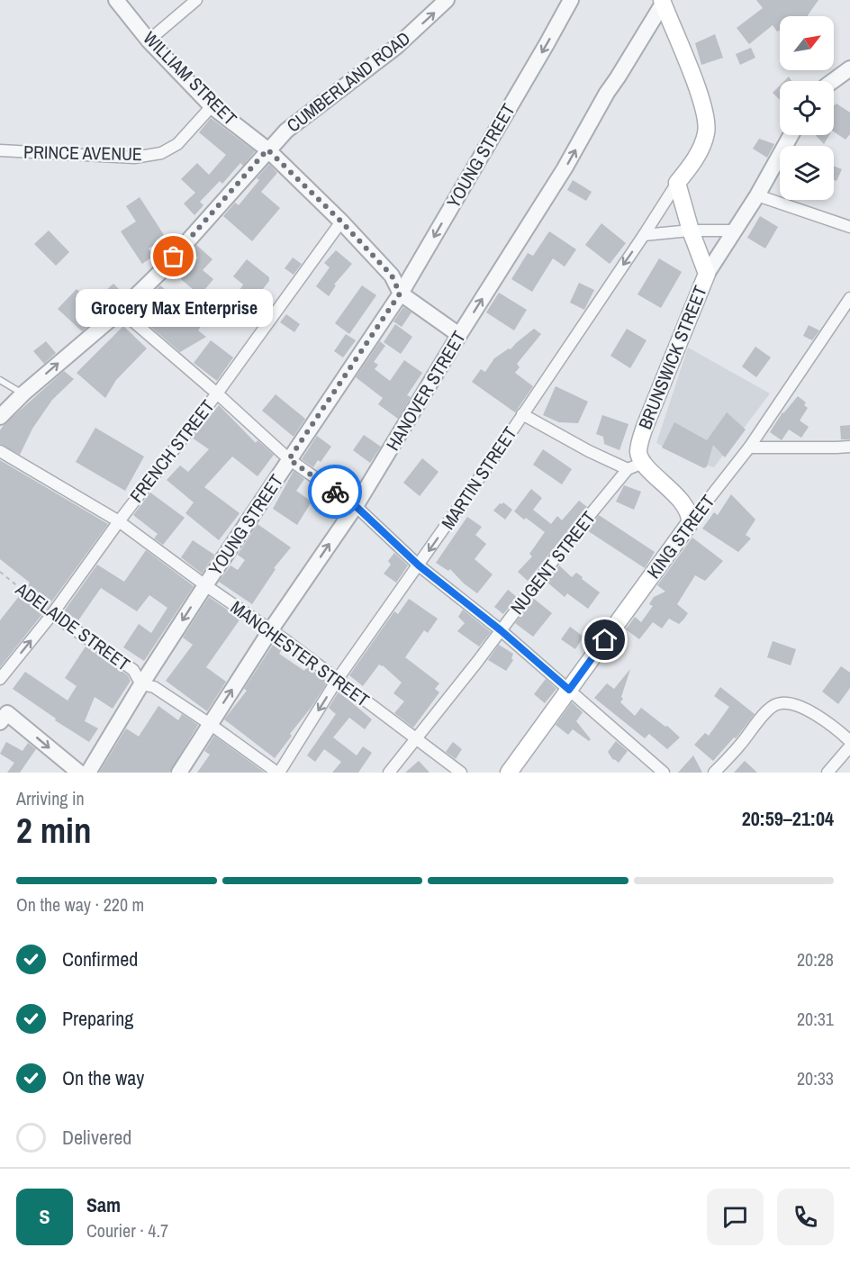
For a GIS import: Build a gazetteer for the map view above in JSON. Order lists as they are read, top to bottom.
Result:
{
  "streets": {
    "main road": ["BRUNSWICK STREET", "KING STREET"],
    "street": [
      "WILLIAM STREET",
      "CUMBERLAND ROAD",
      "PRINCE AVENUE",
      "YOUNG STREET",
      "HANOVER STREET",
      "FRENCH STREET",
      "MARTIN STREET",
      "NUGENT STREET",
      "ADELAIDE STREET",
      "MANCHESTER STREET"
    ]
  },
  "crossings": [
    ["WILLIAM STREET", "CUMBERLAND ROAD"],
    ["WILLIAM STREET", "PRINCE AVENUE"],
    ["WILLIAM STREET", "YOUNG STREET"],
    ["WILLIAM STREET", "FRENCH STREET"],
    ["YOUNG STREET", "ADELAIDE STREET"],
    ["YOUNG STREET", "MANCHESTER STREET"],
    ["BRUNSWICK STREET", "MARTIN STREET"],
    ["BRUNSWICK STREET", "NUGENT STREET"],
    ["HANOVER STREET", "ADELAIDE STREET"],
    ["HANOVER STREET", "MANCHESTER STREET"],
    ["FRENCH STREET", "ADELAIDE STREET"],
    ["FRENCH STREET", "MANCHESTER STREET"],
    ["MARTIN STREET", "ADELAIDE STREET"],
    ["MARTIN STREET", "MANCHESTER STREET"],
    ["NUGENT STREET", "MANCHESTER STREET"]
  ],
  "one_way": [
    "CUMBERLAND ROAD",
    "YOUNG STREET",
    "HANOVER STREET",
    "MARTIN STREET"
  ],
  "places": ["Grocery Max Enterprise"],
  "north": "top right",
  "page": {
    "bubble": "Grocery Max Enterprise",
    "heading": ["2 min", "Arriving in", "20:59–21:04"],
    "panel": ["Sam", "Courier · 4.7"],
    "bar": "On the way · 220 m",
    "list": [
      ["Confirmed", "20:28"],
      ["Preparing", "20:31"],
      ["On the way", "20:33"],
      "Delivered"
    ],
    "round": "S"
  }
}
